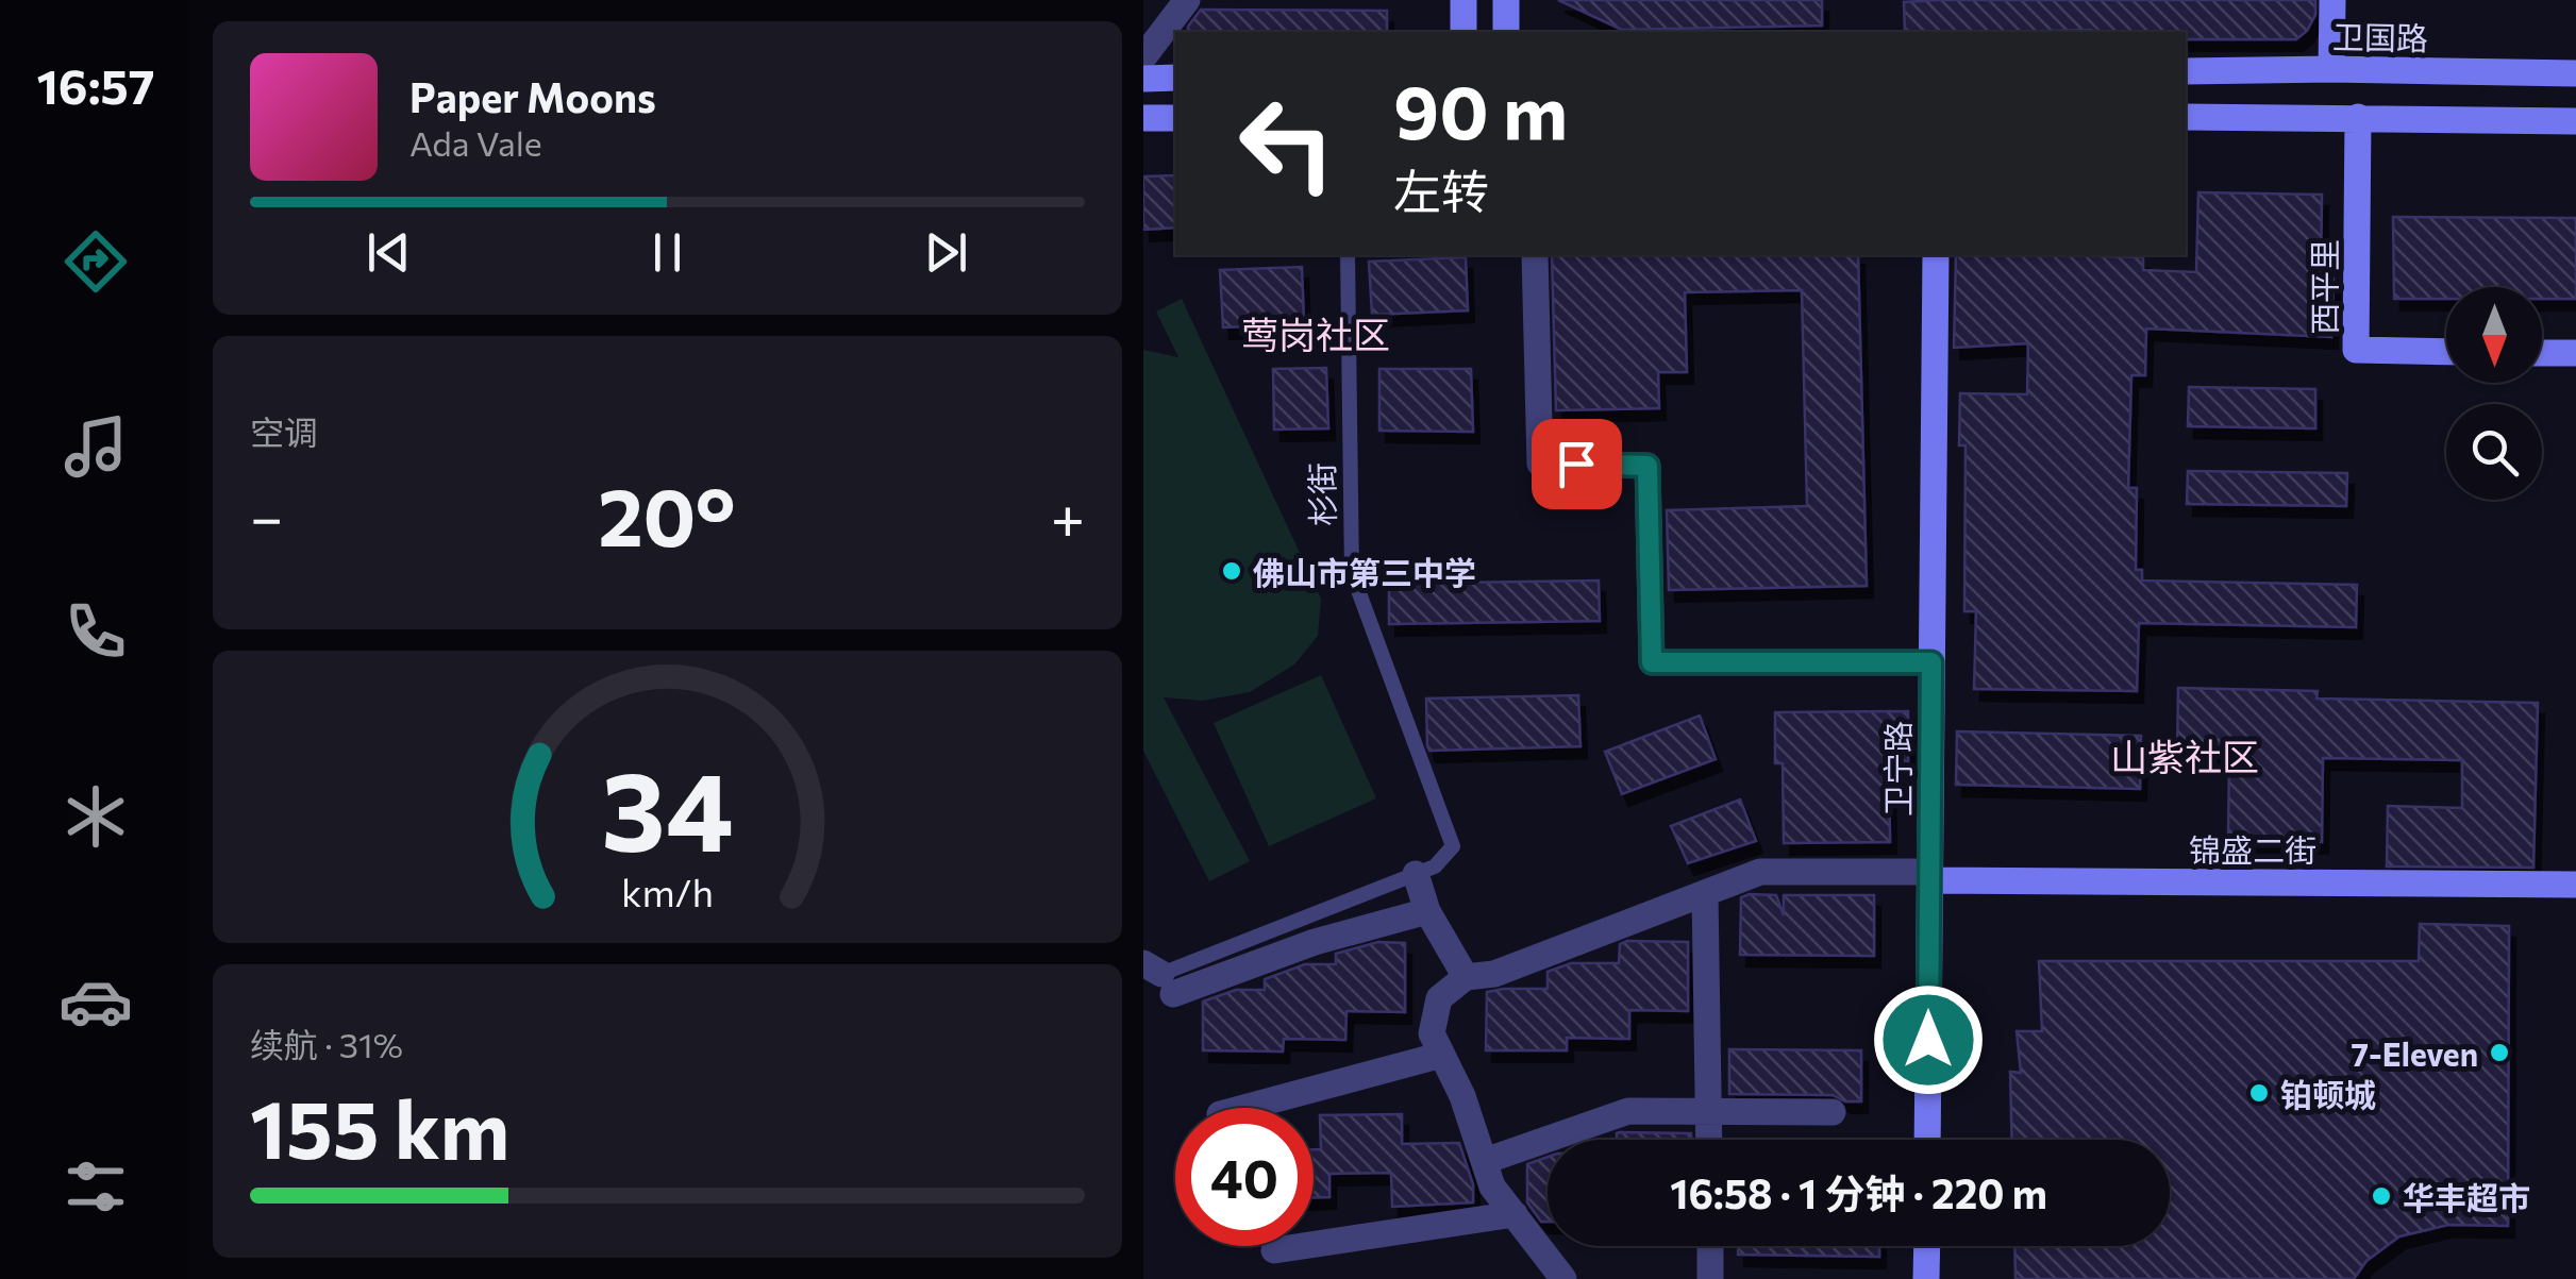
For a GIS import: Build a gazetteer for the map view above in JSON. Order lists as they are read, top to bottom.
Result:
{
  "streets": {
    "street": [
      "卫国路",
      "西平里",
      "卫宁路",
      "锦盛二街"
    ],
    "lane": ["杉街"]
  },
  "crossings": [
    ["卫宁路", "锦盛二街"]
  ],
  "districts": ["莺岗社区", "山紫社区"],
  "places": [
    "佛山市第三中学",
    "7-Eleven",
    "铂顿城",
    "华丰超市"
  ],
  "north": "bottom",
  "page": {
    "tabs": "16:57",
    "turn": ["90 m", "左转"],
    "song": ["Paper Moons", "Ada Vale"],
    "tile": [
      "空调",
      ["续航 · 31%", "155 km"]
    ],
    "heat": ["−", "20°", "+"],
    "limit": "40",
    "trip": "16:58 · 1 分钟 · 220 m",
    "gauge": ["34", "km/h"]
  }
}
